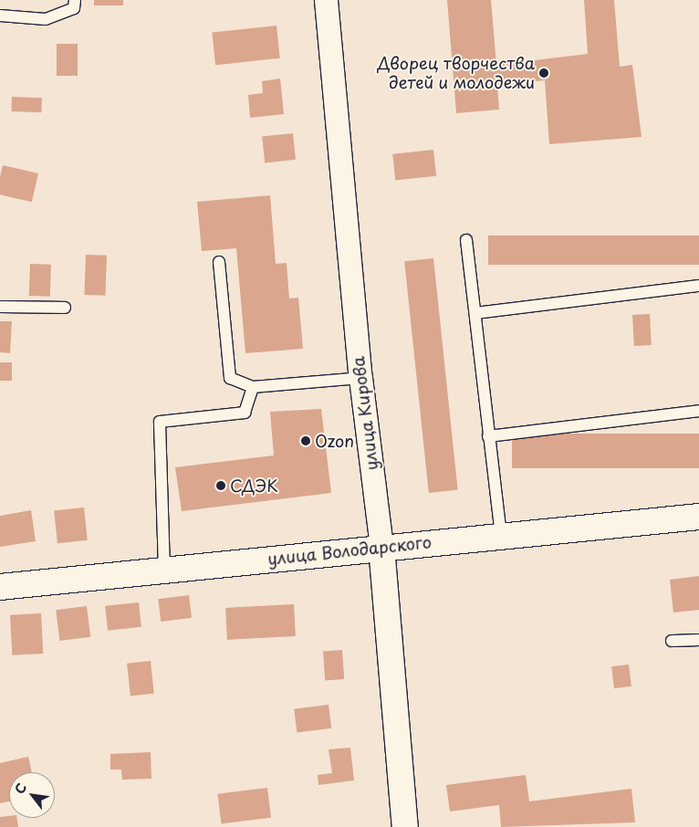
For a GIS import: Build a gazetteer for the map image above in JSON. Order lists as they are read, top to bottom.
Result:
{
  "streets": {
    "main road": ["улица Кирова", "улица Володарского"]
  },
  "crossings": [
    ["улица Кирова", "улица Володарского"]
  ],
  "places": ["Дворец творчества детей и молодежи", "Ozon", "СДЭК"],
  "north": "top left"
}
